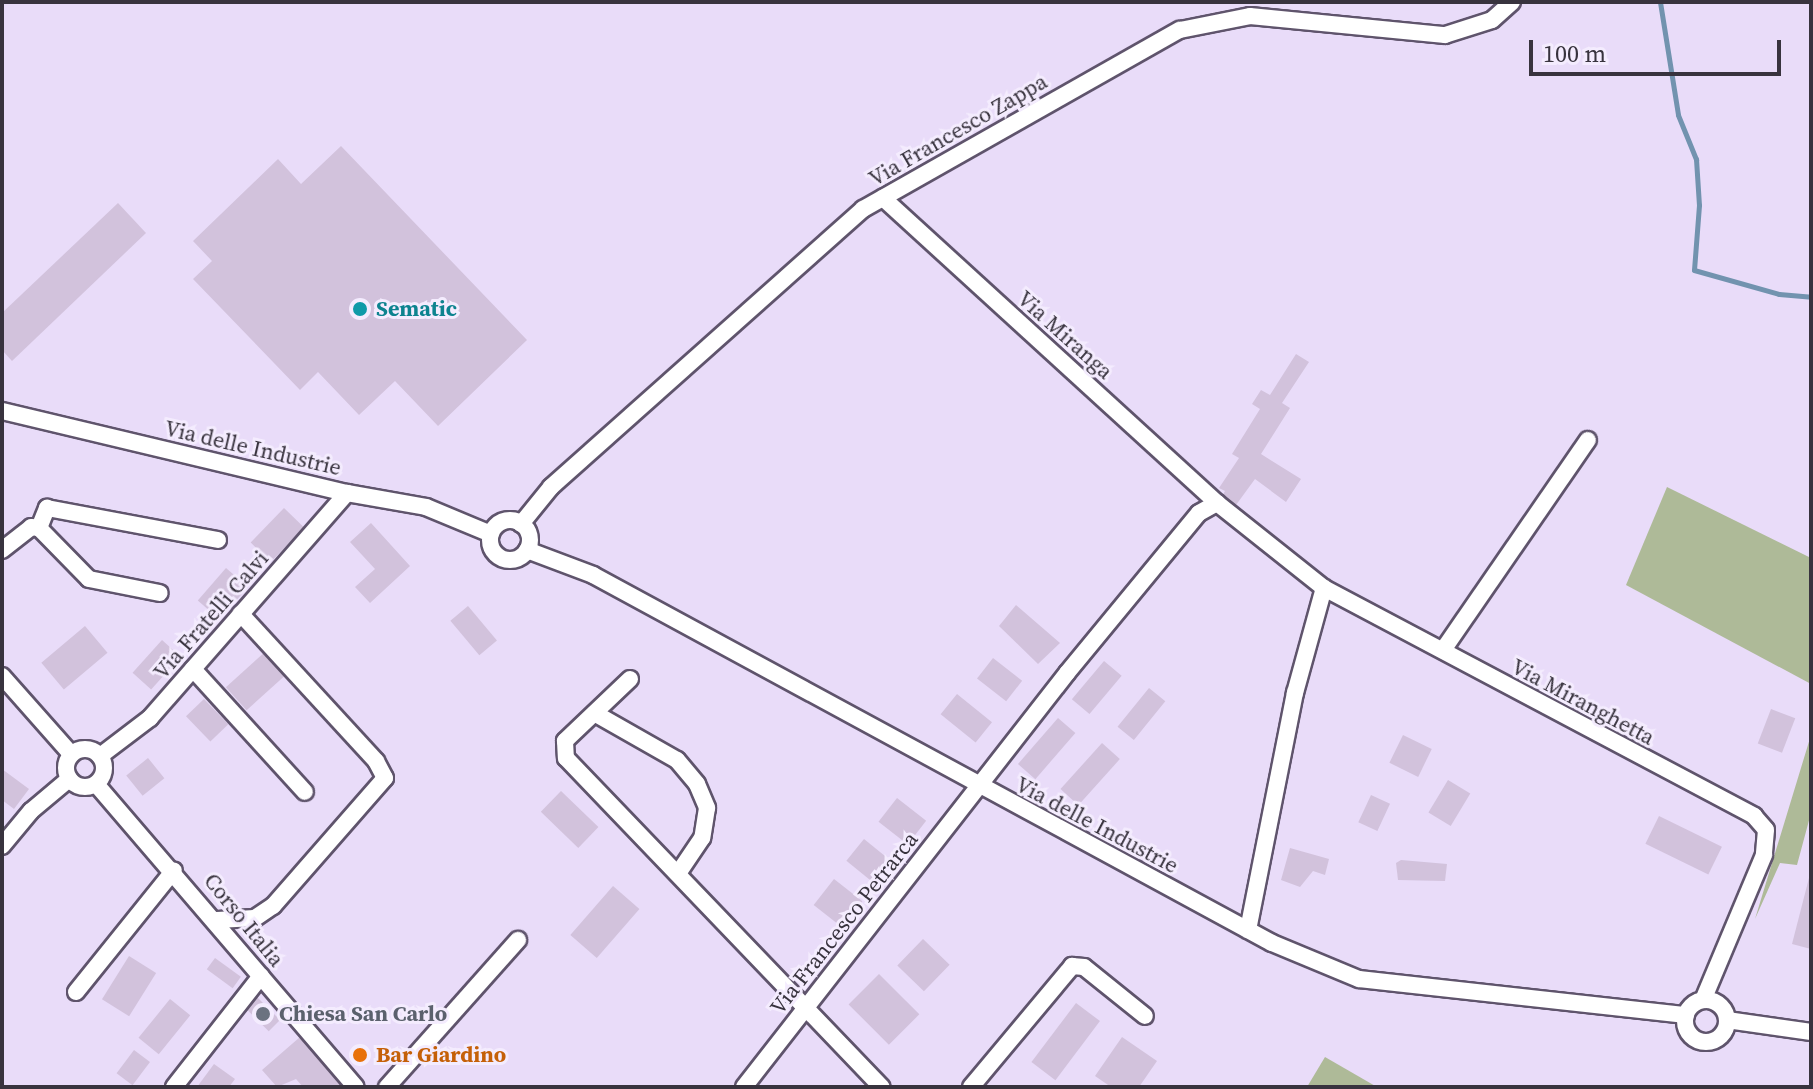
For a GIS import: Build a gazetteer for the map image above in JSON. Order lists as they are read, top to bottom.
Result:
{
  "streets": {
    "street": [
      "Via Francesco Zappa",
      "Via Miranga",
      "Via delle Industrie",
      "Via Fratelli Calvi",
      "Via Miranghetta",
      "Corso Italia",
      "Via Francesco Petrarca"
    ]
  },
  "crossings": [
    ["Via Francesco Zappa", "Via Miranga"],
    ["Via Francesco Zappa", "Via delle Industrie"],
    ["Via Miranga", "Via Miranghetta"],
    ["Via delle Industrie", "Via Fratelli Calvi"],
    ["Via delle Industrie", "Via Miranghetta"],
    ["Via delle Industrie", "Via Francesco Petrarca"],
    ["Via Fratelli Calvi", "Corso Italia"]
  ],
  "places": ["Sematic", "Chiesa San Carlo", "Bar Giardino"],
  "scale_bar": "100 m"
}
